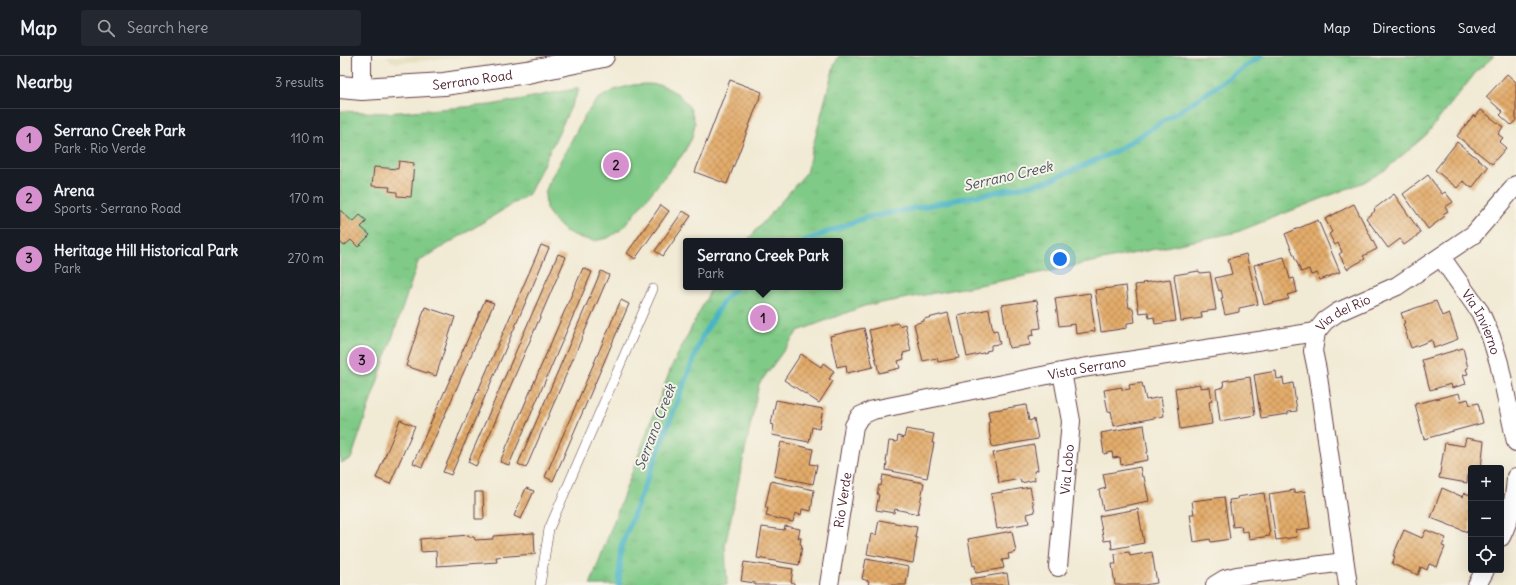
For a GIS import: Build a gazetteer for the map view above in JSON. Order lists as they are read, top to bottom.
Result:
{
  "streets": {
    "street": [
      "Serrano Road",
      "Via del Rio",
      "Via Invierno",
      "Vista Serrano",
      "Via Lobo",
      "Rio Verde"
    ]
  },
  "crossings": [
    ["Via del Rio", "Via Invierno"],
    ["Via del Rio", "Vista Serrano"],
    ["Vista Serrano", "Via Lobo"],
    ["Vista Serrano", "Rio Verde"]
  ],
  "water": ["Serrano Creek"],
  "page": {
    "header": "Map",
    "search": "Search here",
    "nav": ["Map", "Directions", "Saved"],
    "heading": ["Nearby", "3 results"],
    "list": [
      {
        "mark": "1",
        "name": "Serrano Creek Park",
        "note": "Park · Rio Verde",
        "value": "110 m"
      },
      {
        "mark": "2",
        "name": "Arena",
        "note": "Sports · Serrano Road",
        "value": "170 m"
      },
      {
        "mark": "3",
        "name": "Heritage Hill Historical Park",
        "note": "Park",
        "value": "270 m"
      }
    ],
    "pins": ["2", "1", "3"],
    "popup": ["Serrano Creek Park", "Park"],
    "map_buttons": ["+", "−"]
  }
}
